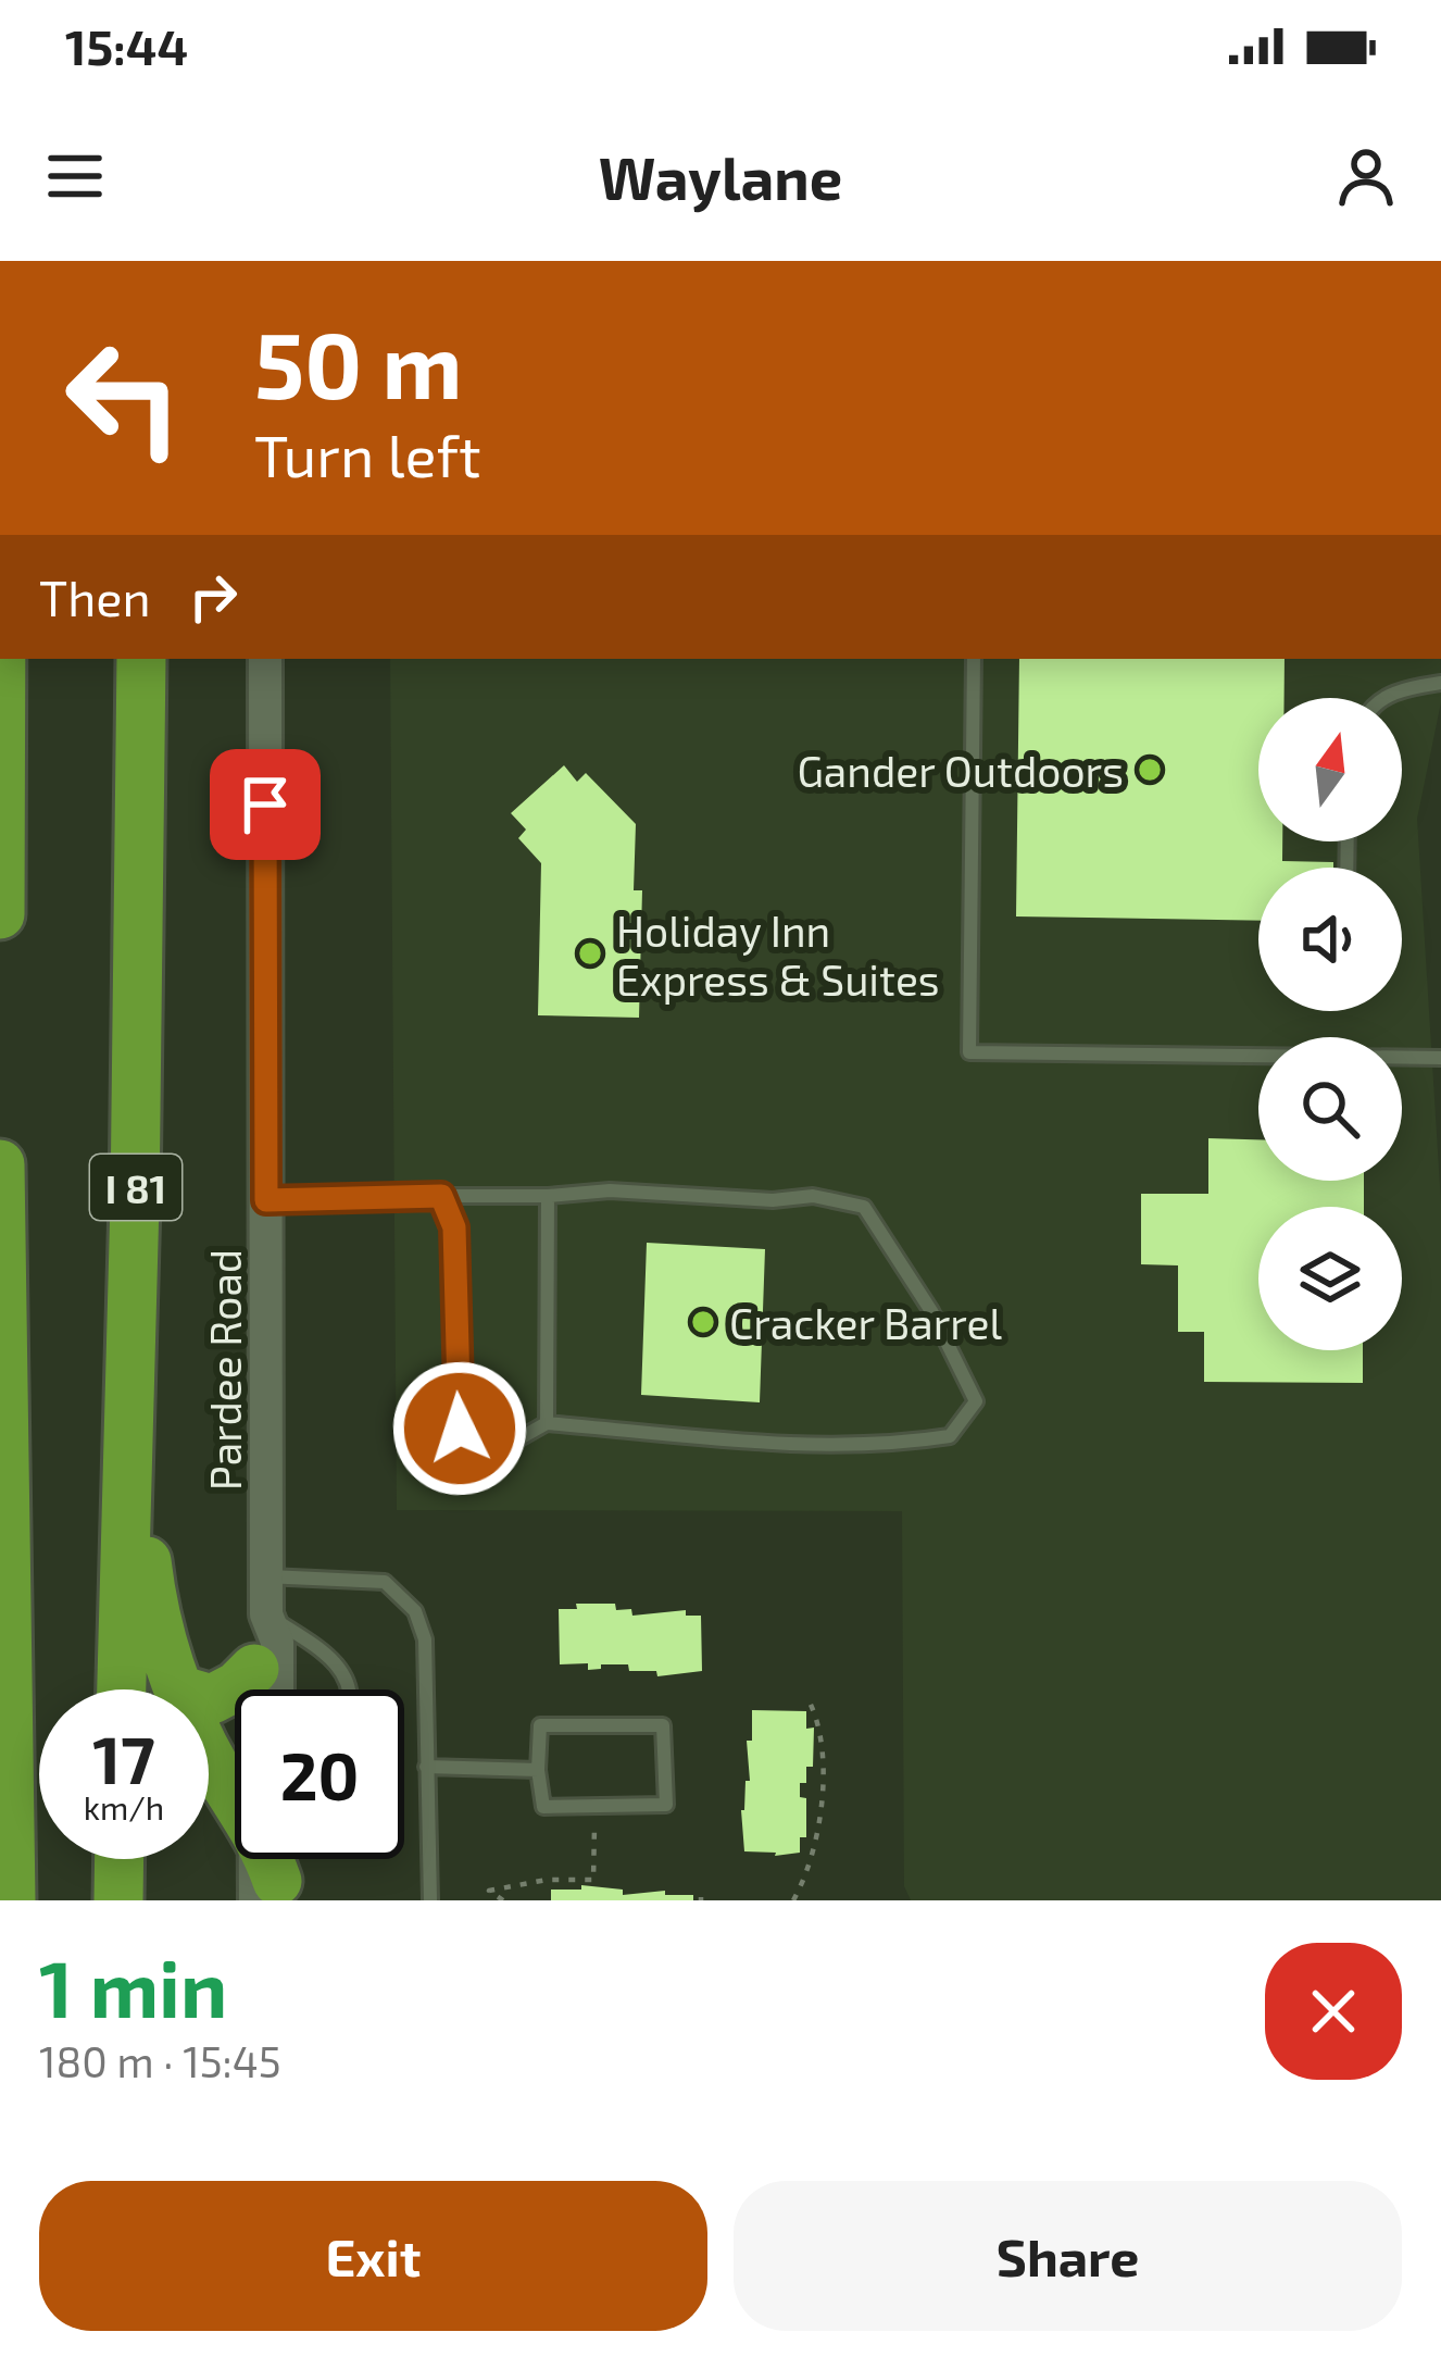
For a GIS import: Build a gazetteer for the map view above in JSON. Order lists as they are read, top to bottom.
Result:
{
  "streets": {
    "highway": ["I 81"],
    "street": ["Pardee Road"]
  },
  "places": ["Gander Outdoors", "Holiday Inn Express & Suites", "Cracker Barrel"],
  "north": "top",
  "page": {
    "status": "15:44",
    "header": "Waylane",
    "turn": ["50 m", "Turn left"],
    "then": "Then",
    "speed": "17 km/h",
    "limit": "20",
    "heading": ["1 min", "180 m · 15:45"],
    "buttons": ["Exit", "Share"]
  }
}
